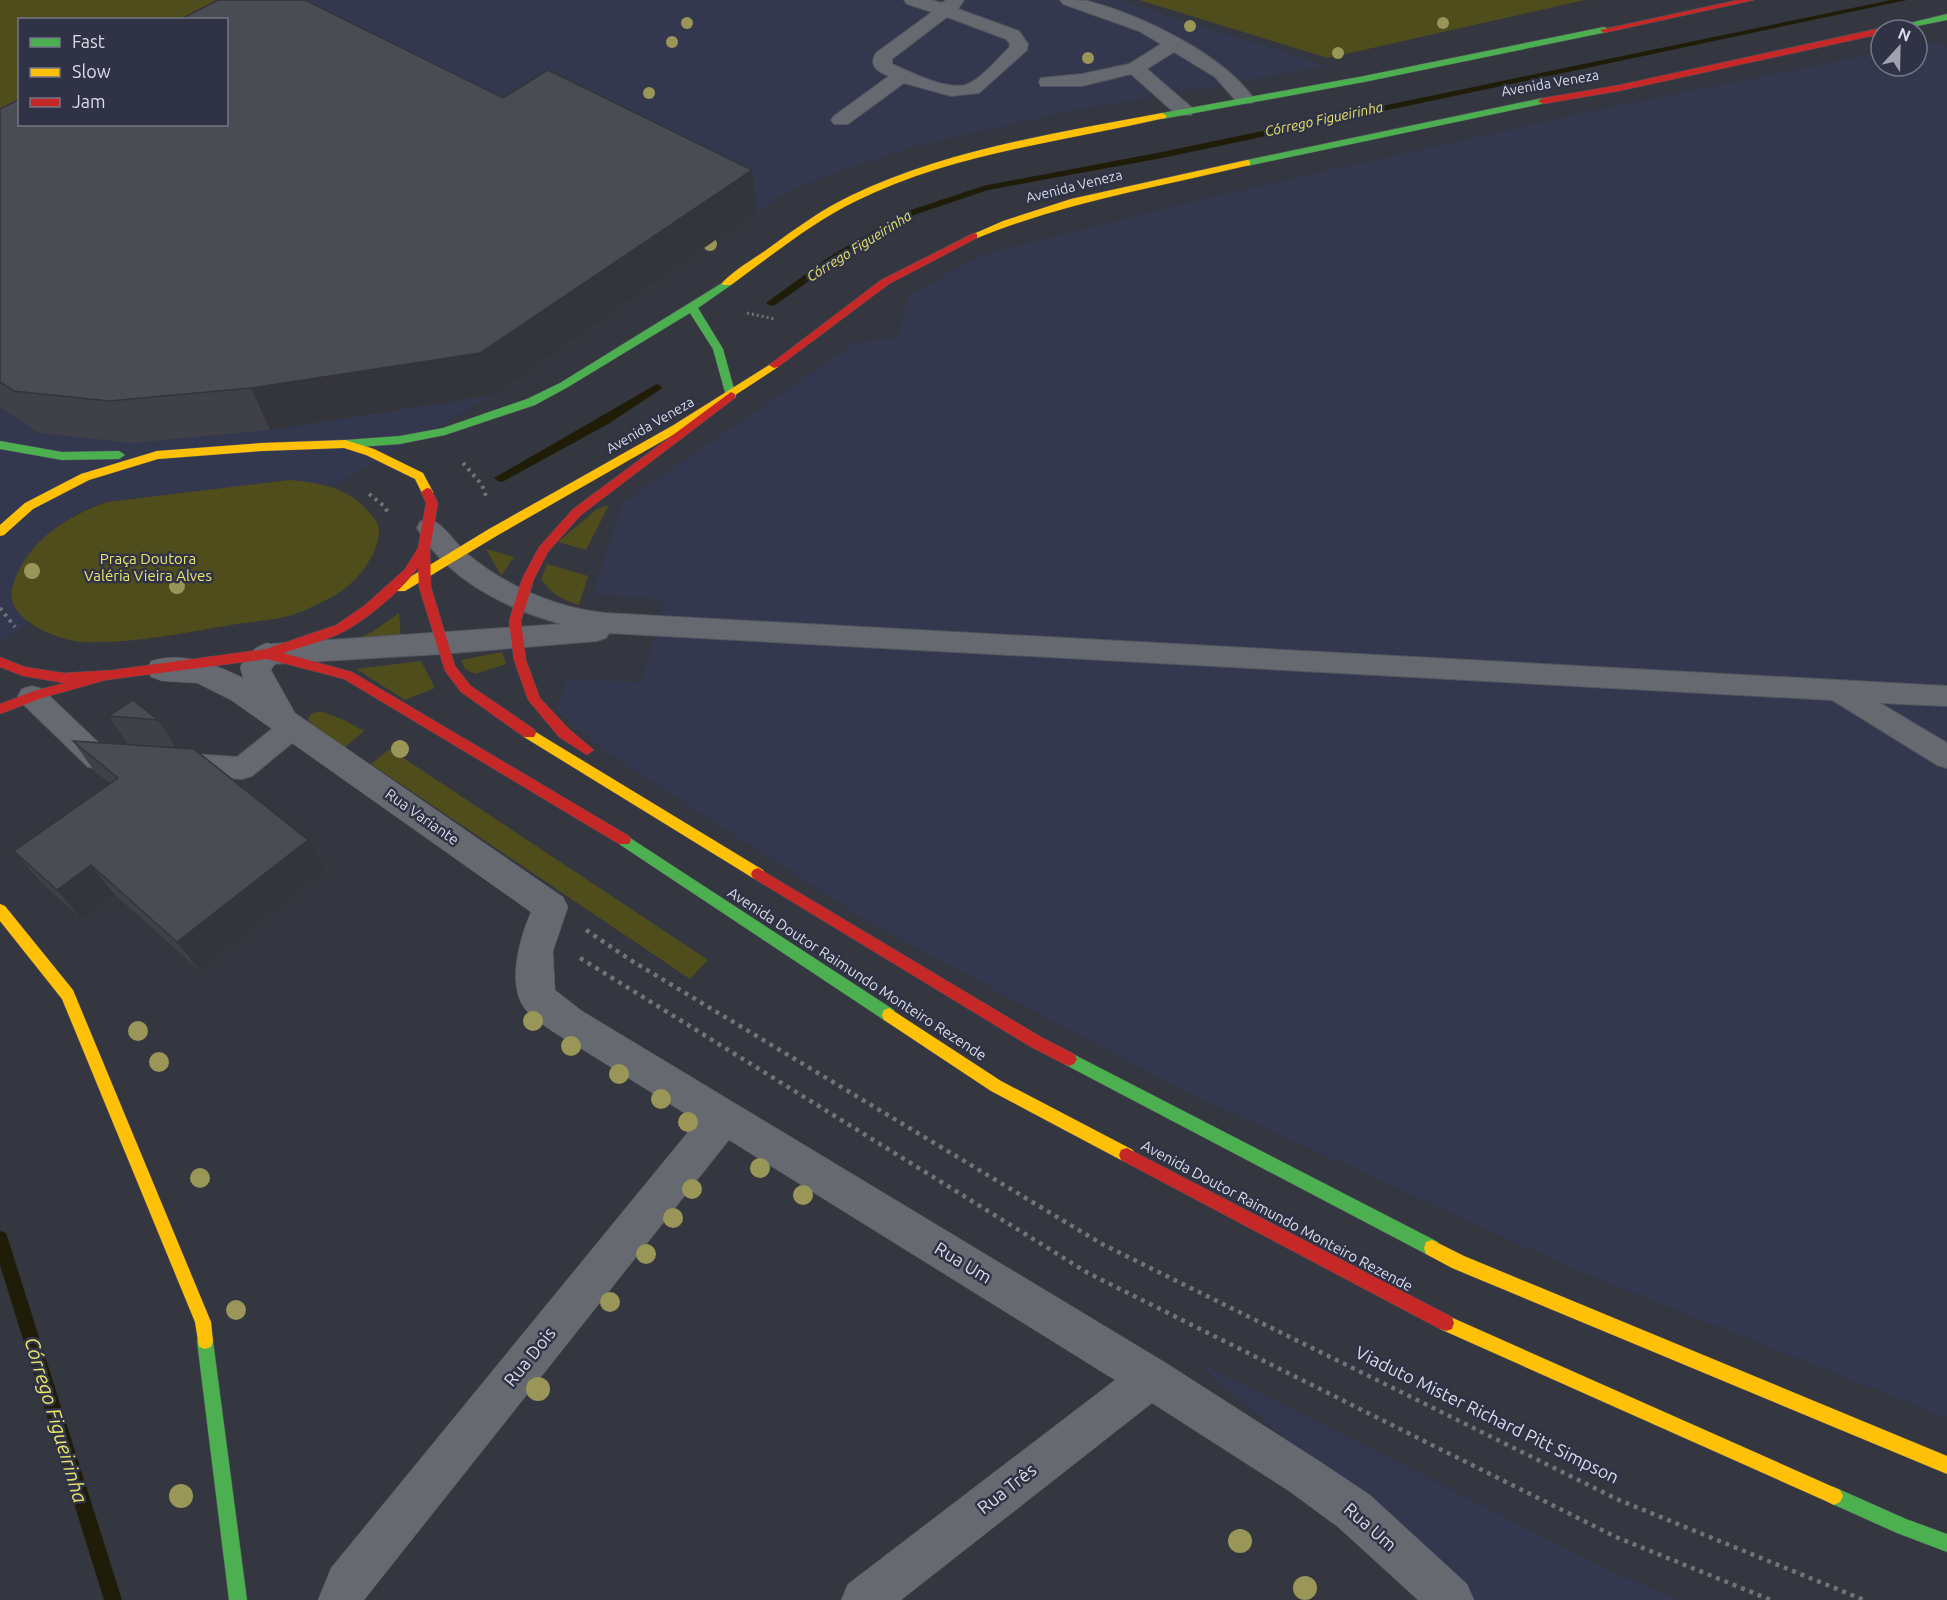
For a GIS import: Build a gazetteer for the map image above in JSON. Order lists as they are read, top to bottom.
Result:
{
  "streets": {
    "main road": ["Avenida Veneza", "Avenida Doutor Raimundo Monteiro Rezende"],
    "street": [
      "Rua Variante",
      "Rua Um",
      "Rua Dois",
      "Rua Três"
    ],
    "path": ["Viaduto Mister Richard Pitt Simpson"]
  },
  "crossings": [
    ["Avenida Veneza", "Avenida Doutor Raimundo Monteiro Rezende"],
    ["Rua Variante", "Avenida Doutor Raimundo Monteiro Rezende"],
    ["Rua Variante", "Rua Um"],
    ["Rua Variante", "Viaduto Mister Richard Pitt Simpson"],
    ["Rua Um", "Rua Dois"],
    ["Rua Um", "Viaduto Mister Richard Pitt Simpson"],
    ["Rua Um", "Rua Três"]
  ],
  "water": ["Córrego Figueirinha"],
  "parks": ["Praça Doutora Valéria Vieira Alves"],
  "legend": ["Fast", "Slow", "Jam"],
  "north": "top"
}
